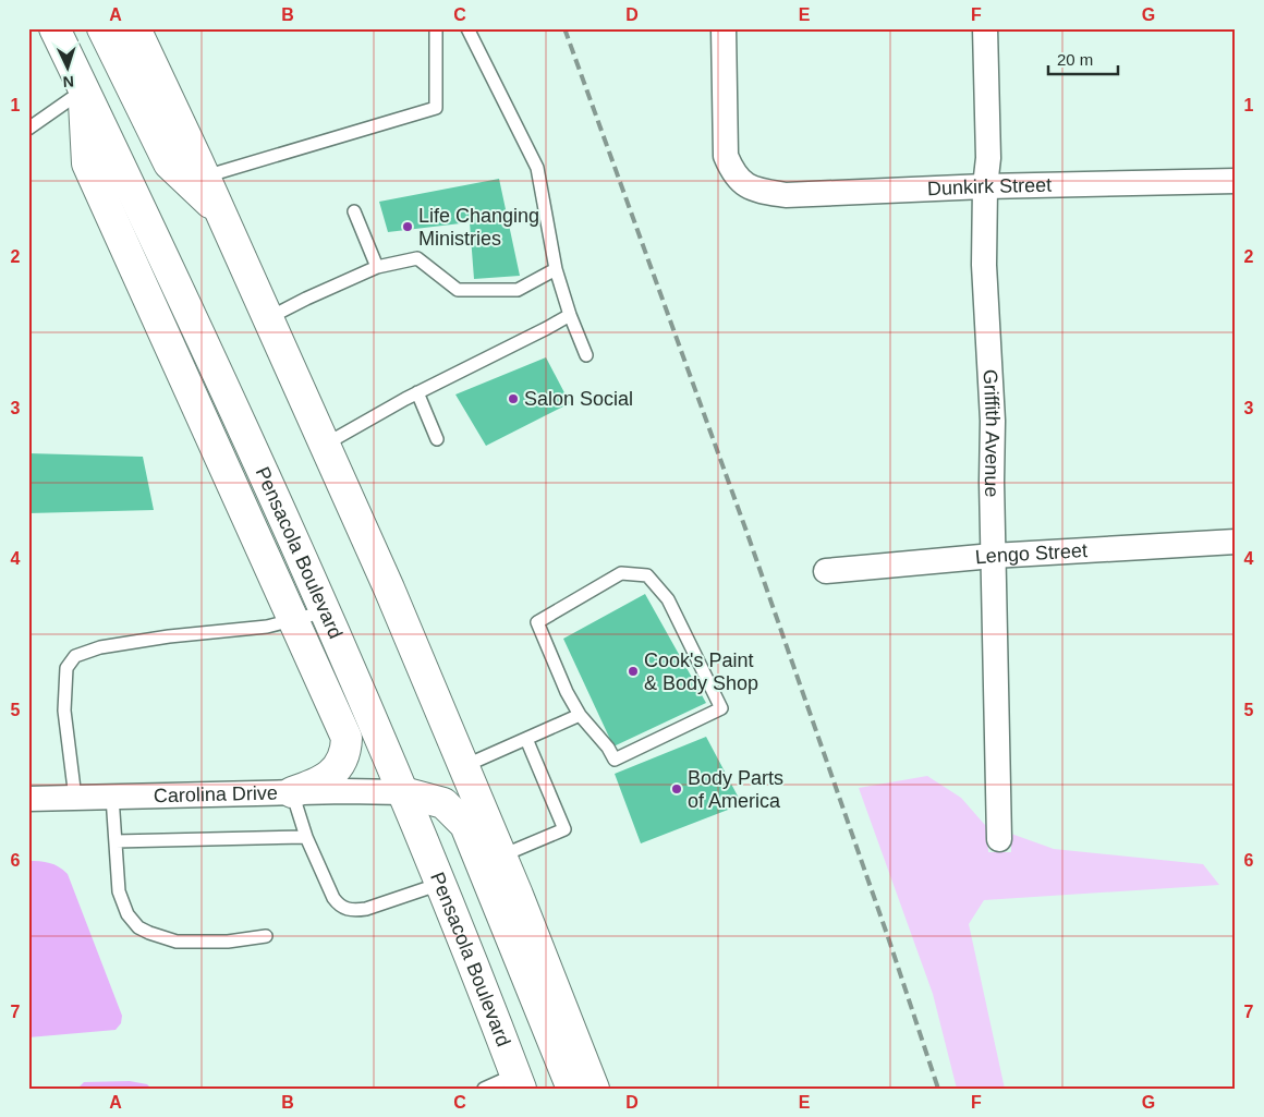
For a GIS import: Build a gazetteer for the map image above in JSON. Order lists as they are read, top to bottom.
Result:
{
  "streets": {
    "highway": ["Pensacola Boulevard"],
    "street": [
      "Dunkirk Street",
      "Griffith Avenue",
      "Lengo Street",
      "Carolina Drive"
    ]
  },
  "crossings": [
    ["Dunkirk Street", "Griffith Avenue"],
    ["Griffith Avenue", "Lengo Street"],
    ["Pensacola Boulevard", "Carolina Drive"]
  ],
  "places": [
    "Life Changing Ministries",
    "Salon Social",
    "Cook's Paint & Body Shop",
    "Body Parts of America"
  ],
  "scale_bar": "20 m",
  "north": "bottom",
  "grid": {
    "columns": [
      "A",
      "B",
      "C",
      "D",
      "E",
      "F",
      "G"
    ],
    "rows": [
      "1",
      "2",
      "3",
      "4",
      "5",
      "6",
      "7"
    ]
  }
}
